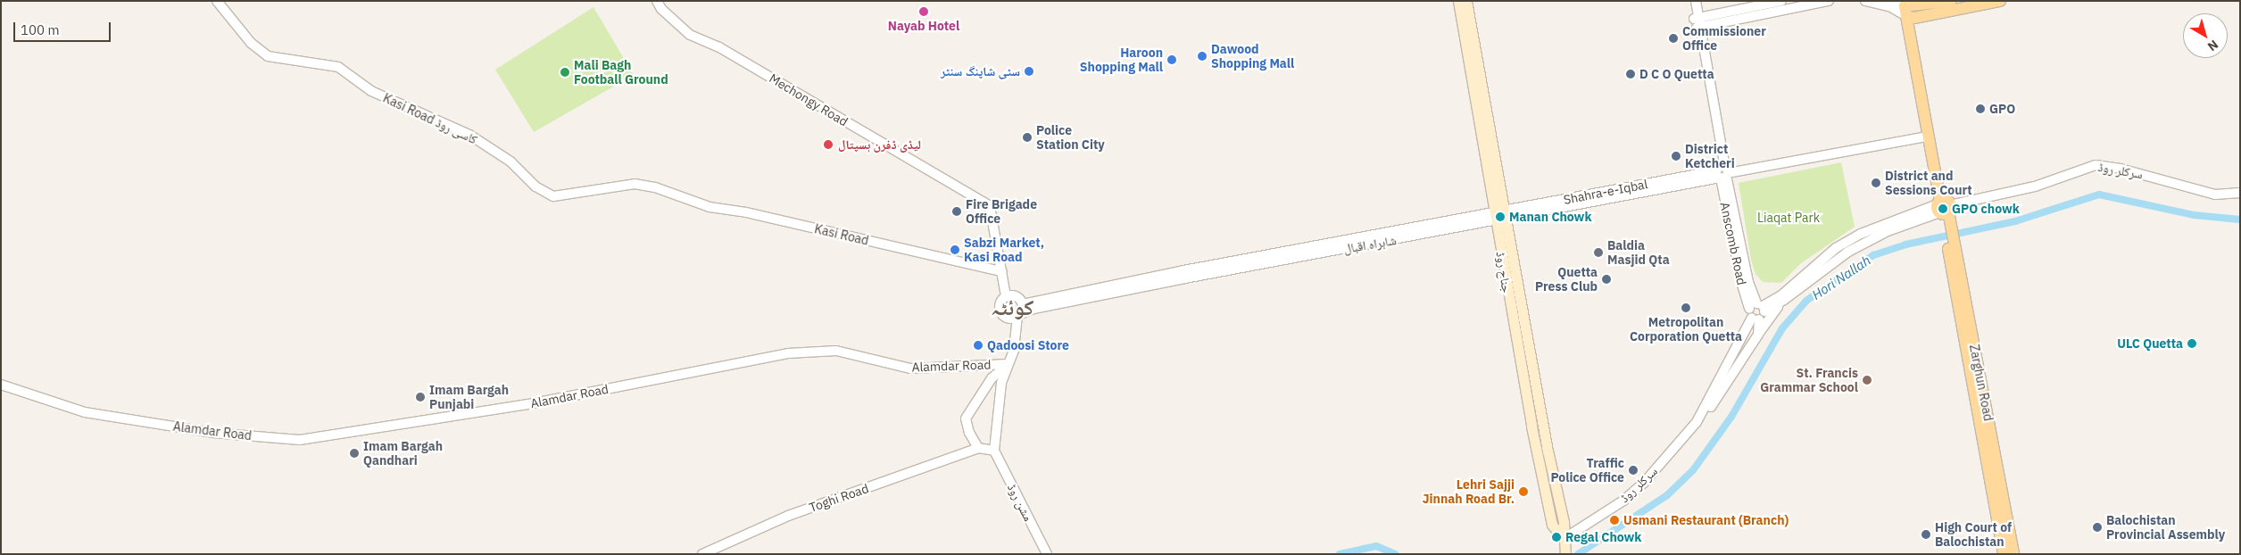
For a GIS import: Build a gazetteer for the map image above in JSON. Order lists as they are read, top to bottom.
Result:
{
  "streets": {
    "main road": ["جناح روڈ", "Zarghun Road"],
    "street": [
      "Mechongy Road",
      "Kasi Road کاسی روڈ",
      "سرکلر روڈ",
      "Shahra-e-Iqbal",
      "Kasi Road",
      "Anscomb Road",
      "شاہراہ اقبال",
      "Alamdar Road",
      "Toghi Road",
      "مشن روڈ"
    ]
  },
  "crossings": [
    ["Mechongy Road", "Kasi Road"],
    ["Kasi Road کاسی روڈ", "Kasi Road"],
    ["سرکلر روڈ", "Anscomb Road"],
    ["سرکلر روڈ", "جناح روڈ"],
    ["سرکلر روڈ", "Zarghun Road"],
    ["Shahra-e-Iqbal", "Anscomb Road"],
    ["Shahra-e-Iqbal", "شاہراہ اقبال"],
    ["Shahra-e-Iqbal", "جناح روڈ"],
    ["Shahra-e-Iqbal", "Zarghun Road"],
    ["شاہراہ اقبال", "جناح روڈ"]
  ],
  "districts": ["کوئٹہ"],
  "water": ["Hori Nallah"],
  "parks": ["Liaqat Park"],
  "places": [
    "Nayab Hotel",
    "Commissioner Office",
    "Dawood Shopping Mall",
    "Haroon Shopping Mall",
    "سٹی شاپنگ سنٹر",
    "Mali Bagh Football Ground",
    "D C O Quetta",
    "GPO",
    "Police Station City",
    "لیڈی ڈفرن ہسپتال",
    "District Ketcheri",
    "District and Sessions Court",
    "GPO chowk",
    "Fire Brigade Office",
    "Manan Chowk",
    "Sabzi Market, Kasi Road",
    "Baldia Masjid Qta",
    "Quetta Press Club",
    "Metropolitan Corporation Quetta",
    "ULC Quetta",
    "Qadoosi Store",
    "St. Francis Grammar School",
    "Imam Bargah Punjabi",
    "Imam Bargah Qandhari",
    "Traffic Police Office",
    "Lehri Sajji Jinnah Road Br.",
    "Usmani Restaurant (Branch)",
    "Balochistan Provincial Assembly",
    "High Court of Balochistan",
    "Regal Chowk"
  ],
  "scale_bar": "100 m",
  "north": "bottom right"
}
